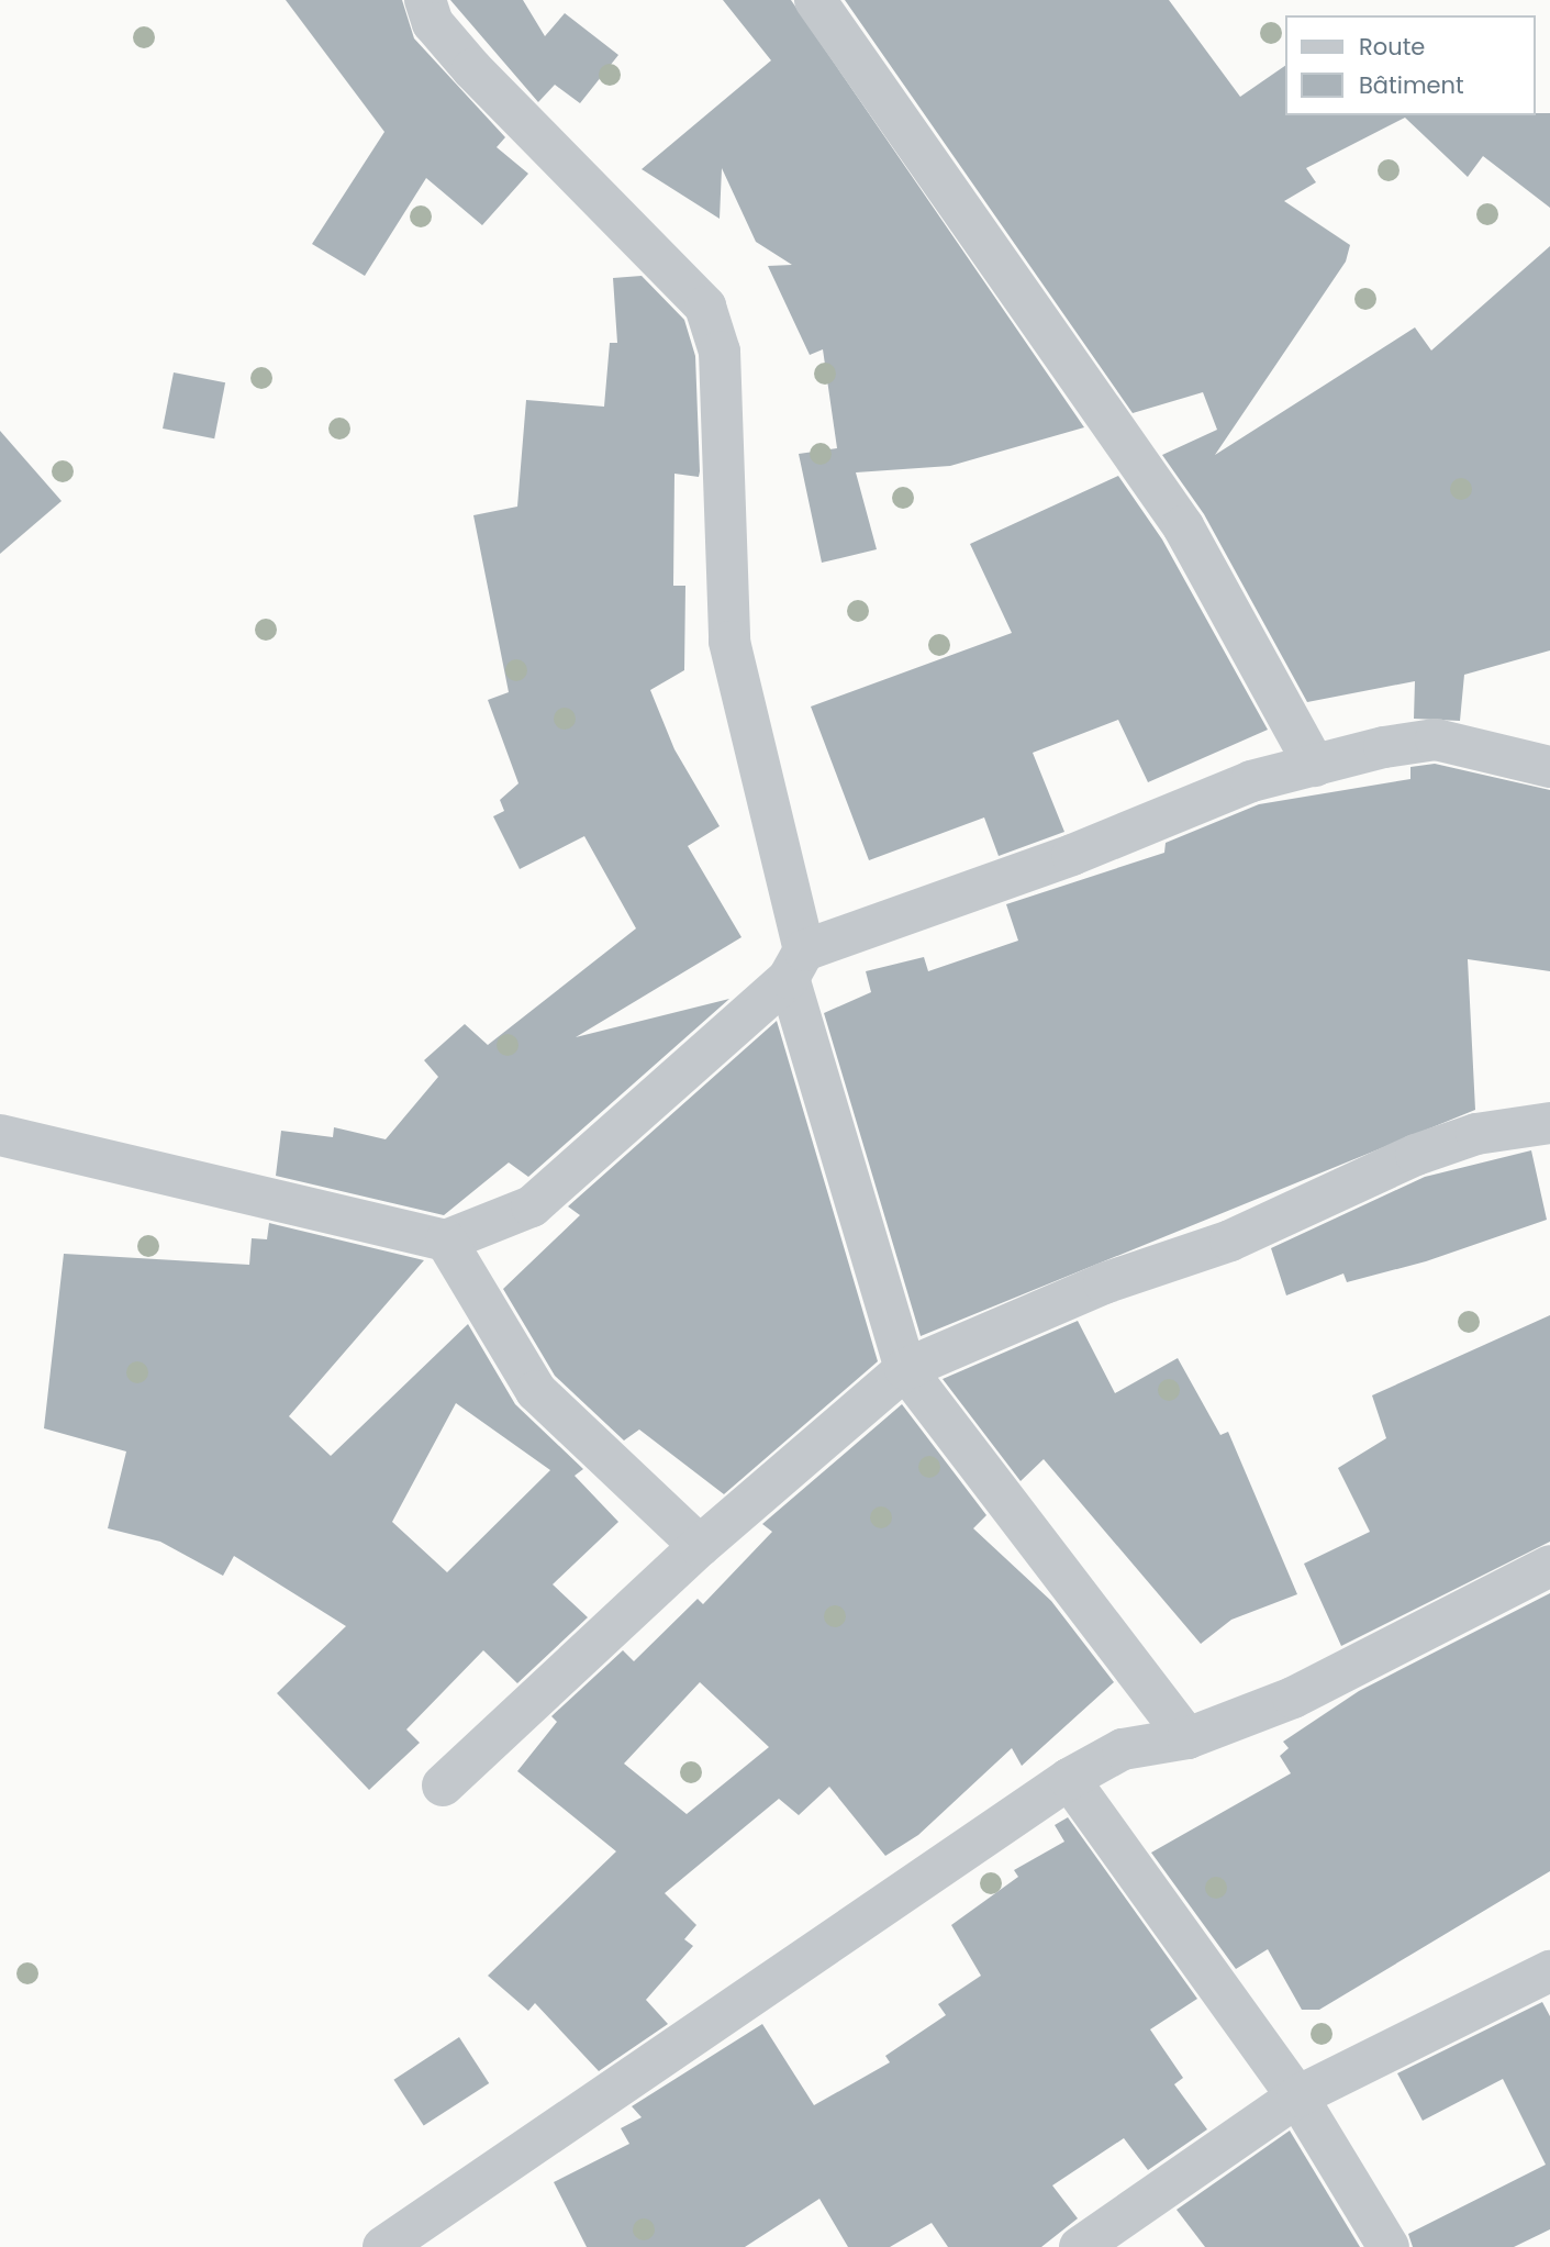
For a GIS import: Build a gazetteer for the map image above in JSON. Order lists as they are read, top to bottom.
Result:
{
  "legend": ["Route", "Bâtiment"]
}
